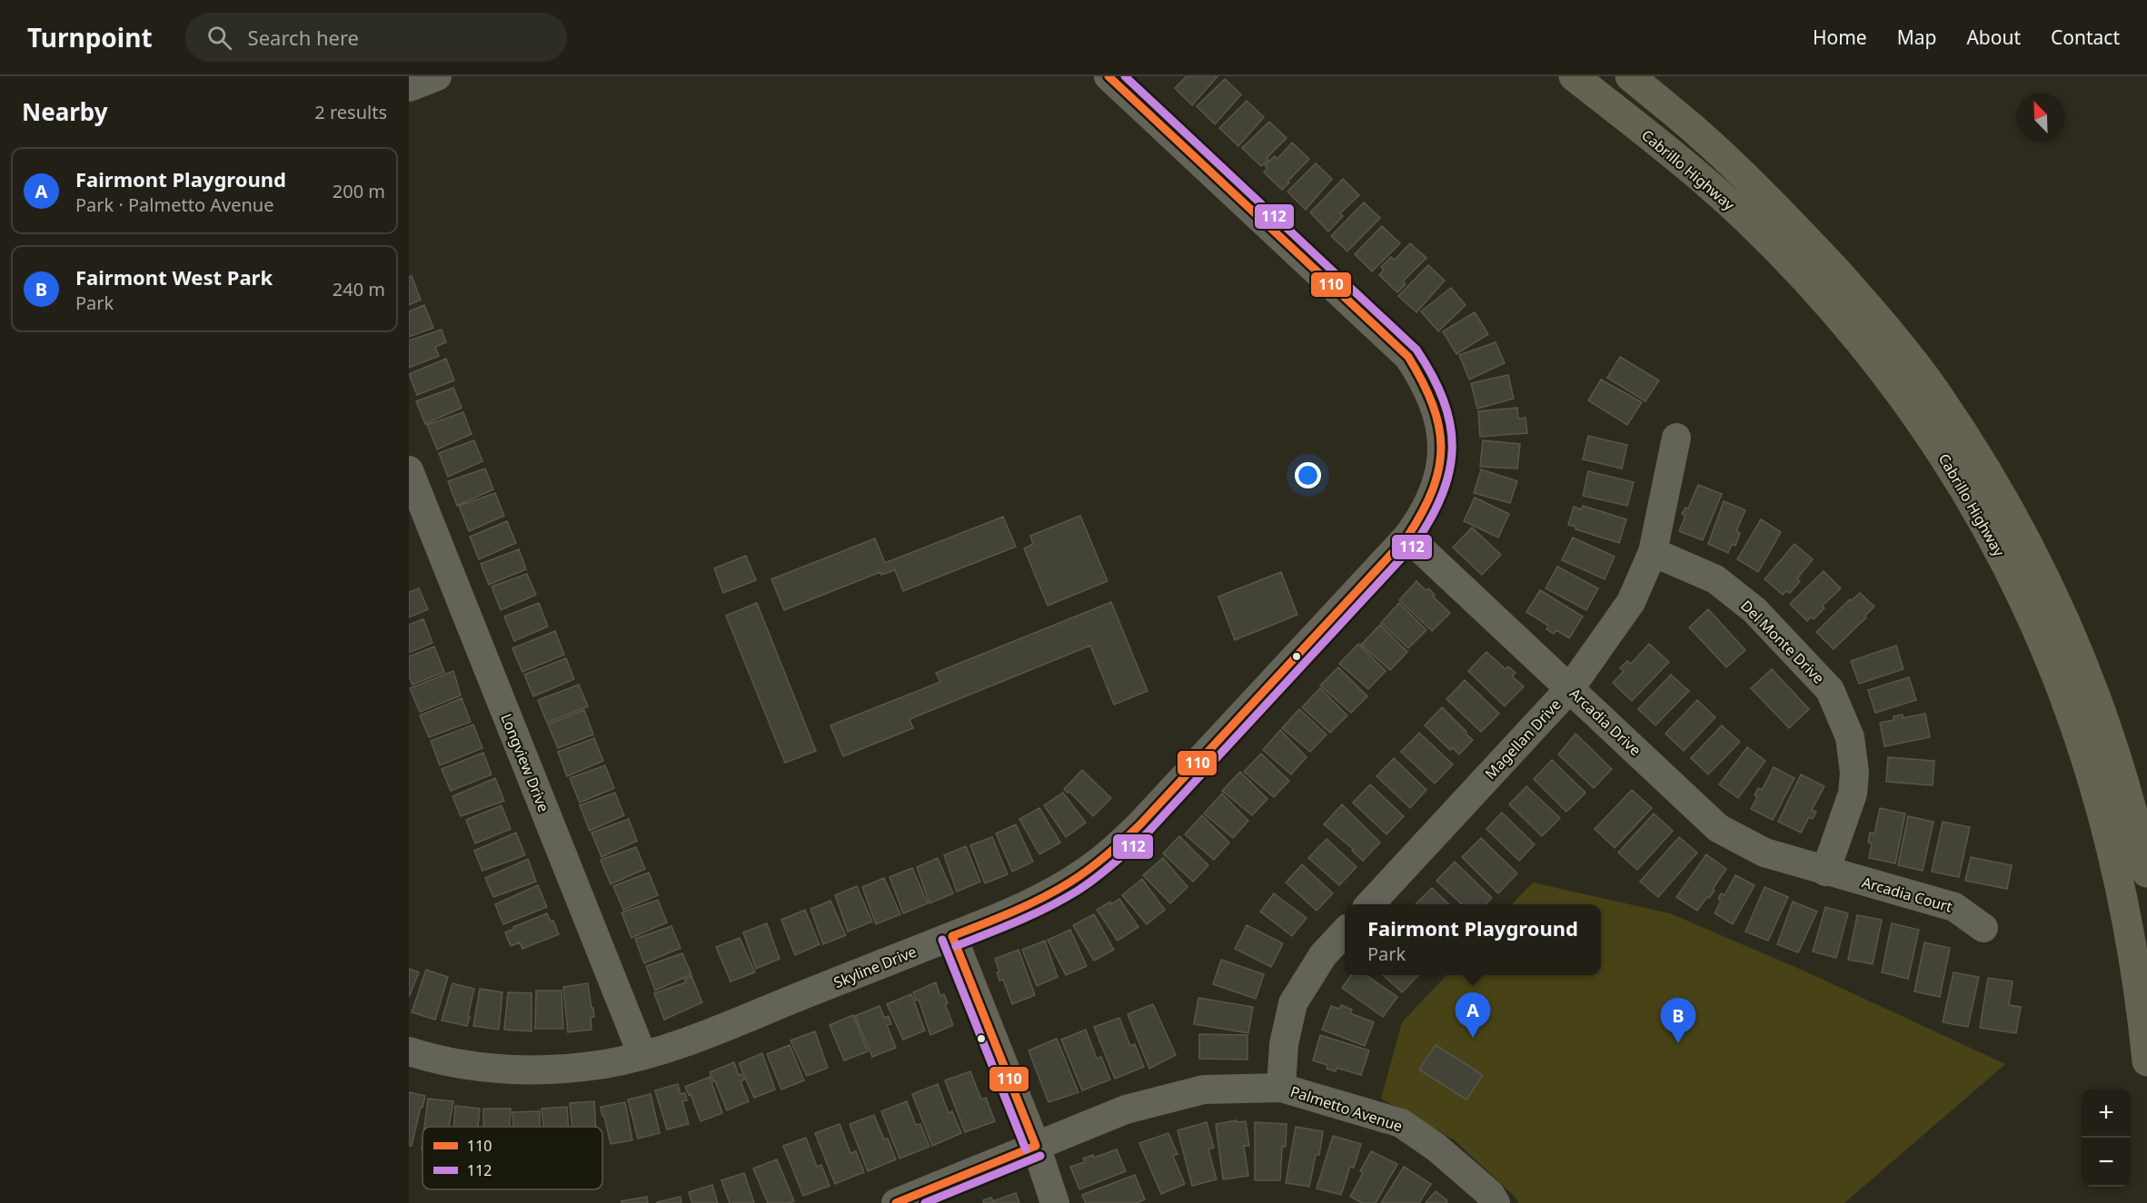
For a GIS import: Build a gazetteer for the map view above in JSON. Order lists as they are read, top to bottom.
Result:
{
  "streets": {
    "highway": ["Cabrillo Highway"],
    "street": [
      "Del Monte Drive",
      "Arcadia Drive",
      "Magellan Drive",
      "Longview Drive",
      "Arcadia Court",
      "Skyline Drive",
      "Palmetto Avenue"
    ]
  },
  "crossings": [
    ["Del Monte Drive", "Arcadia Drive"],
    ["Del Monte Drive", "Magellan Drive"],
    ["Del Monte Drive", "Arcadia Court"],
    ["Arcadia Drive", "Magellan Drive"],
    ["Arcadia Drive", "Arcadia Court"],
    ["Arcadia Drive", "Skyline Drive"],
    ["Longview Drive", "Skyline Drive"]
  ],
  "lines": ["transit line 110", "transit line 112"],
  "legend": ["110", "112"],
  "north": "top left",
  "page": {
    "header": "Turnpoint",
    "search": "Search here",
    "nav": [
      "Home",
      "Map",
      "About",
      "Contact"
    ],
    "heading": ["Nearby", "2 results"],
    "list": [
      {
        "mark": "A",
        "name": "Fairmont Playground",
        "note": "Park · Palmetto Avenue",
        "value": "200 m"
      },
      {
        "mark": "B",
        "name": "Fairmont West Park",
        "note": "Park",
        "value": "240 m"
      }
    ],
    "popup": ["Fairmont Playground", "Park"],
    "pins": ["A", "B"],
    "map_buttons": ["+", "−"]
  }
}
